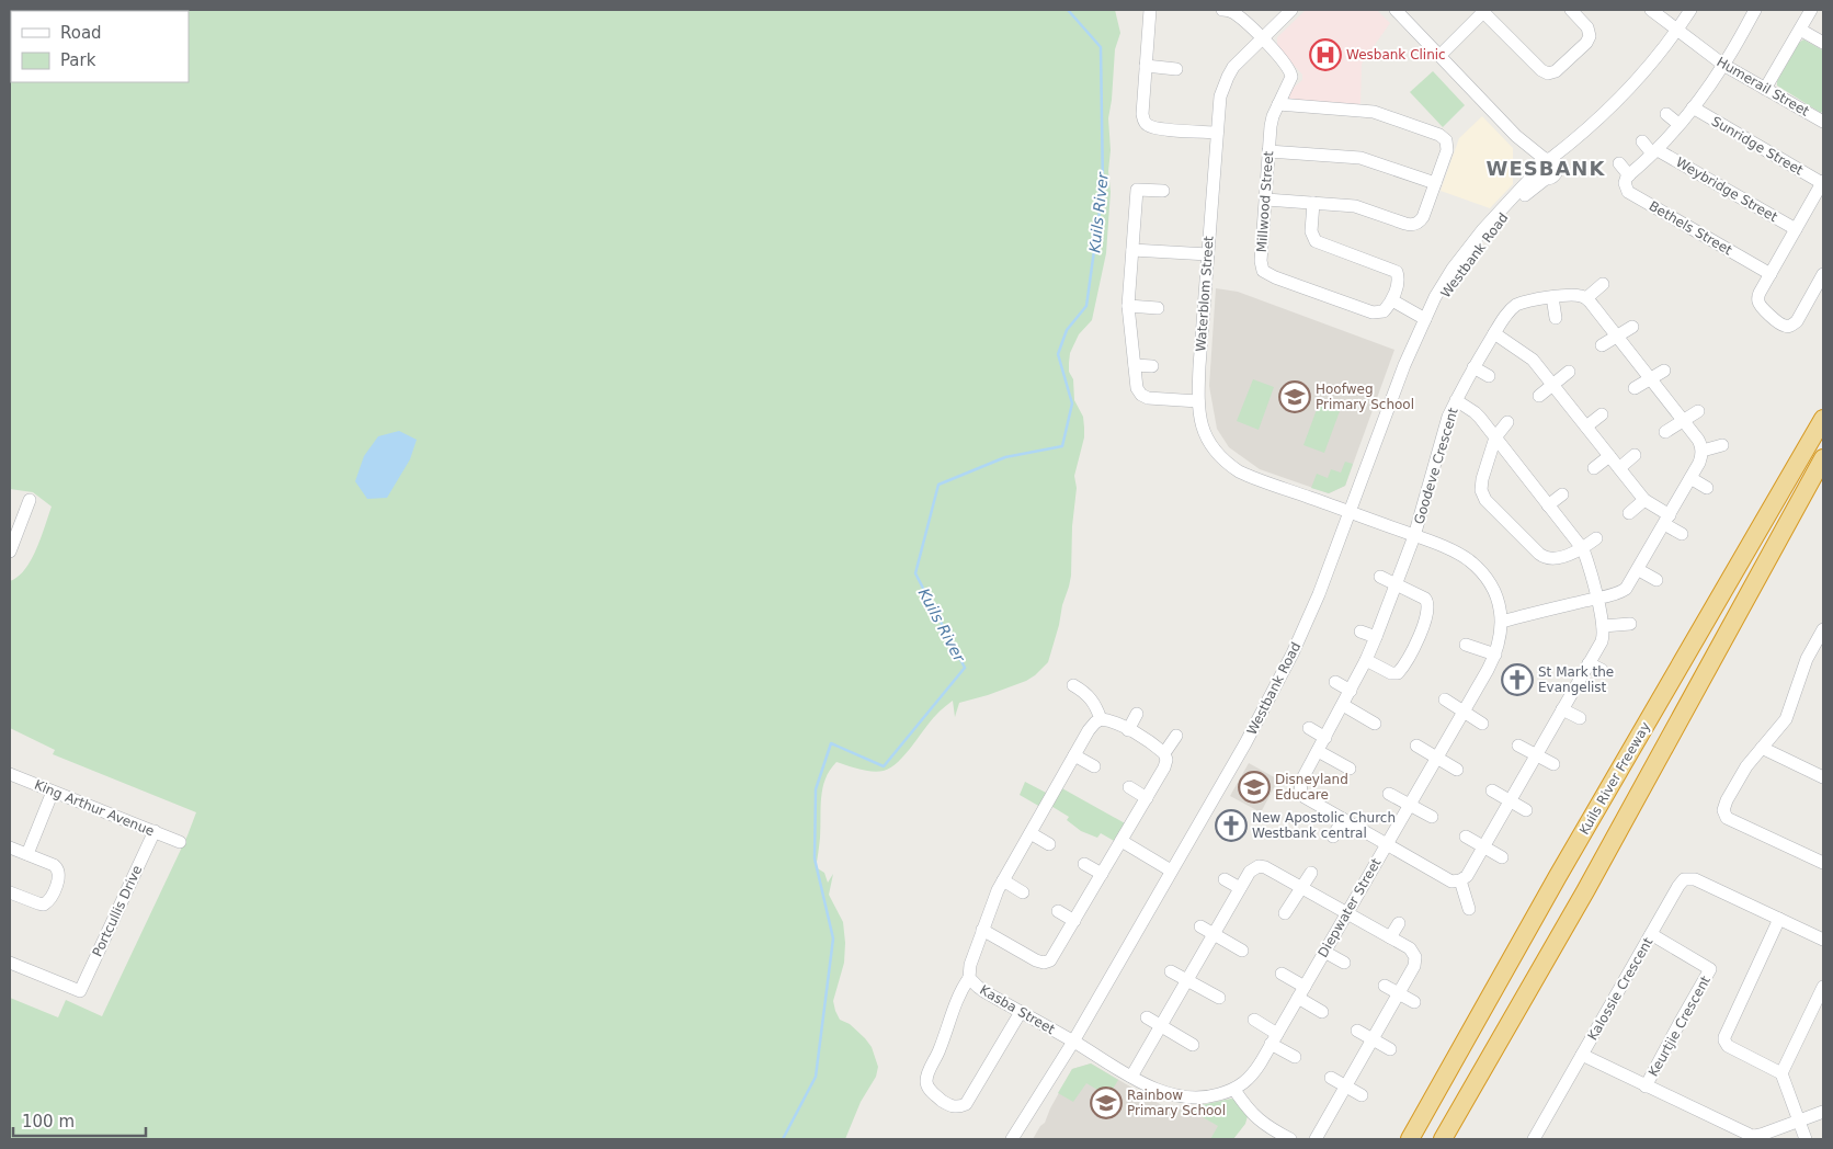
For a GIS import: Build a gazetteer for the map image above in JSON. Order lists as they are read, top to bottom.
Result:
{
  "streets": {
    "highway": ["Kuils River Freeway"],
    "street": [
      "Humerail Street",
      "Sunridge Street",
      "Weybridge Street",
      "Millwood Street",
      "Bethels Street",
      "Westbank Road",
      "Waterblom Street",
      "Goodeve Crescent",
      "King Arthur Avenue",
      "Diepwater Street",
      "Portcullis Drive",
      "Kalossie Crescent",
      "Kasba Street",
      "Keurtjie Crescent"
    ]
  },
  "crossings": [
    ["Humerail Street", "Westbank Road"],
    ["Millwood Street", "Waterblom Street"],
    ["Westbank Road", "Waterblom Street"],
    ["Westbank Road", "Diepwater Street"],
    ["Westbank Road", "Kasba Street"],
    ["Waterblom Street", "Diepwater Street"],
    ["Goodeve Crescent", "Diepwater Street"],
    ["King Arthur Avenue", "Portcullis Drive"],
    ["Diepwater Street", "Kasba Street"],
    ["Kalossie Crescent", "Keurtjie Crescent"]
  ],
  "districts": ["WESBANK"],
  "water": ["Kuils River"],
  "places": {
    "hospital": ["Wesbank Clinic"],
    "school or university": ["Hoofweg Primary School", "Disneyland Educare", "Rainbow Primary School"],
    "church": ["St Mark the Evangelist", "New Apostolic Church Westbank central"]
  },
  "legend": ["Road", "Park"],
  "scale_bar": "100 m"
}
